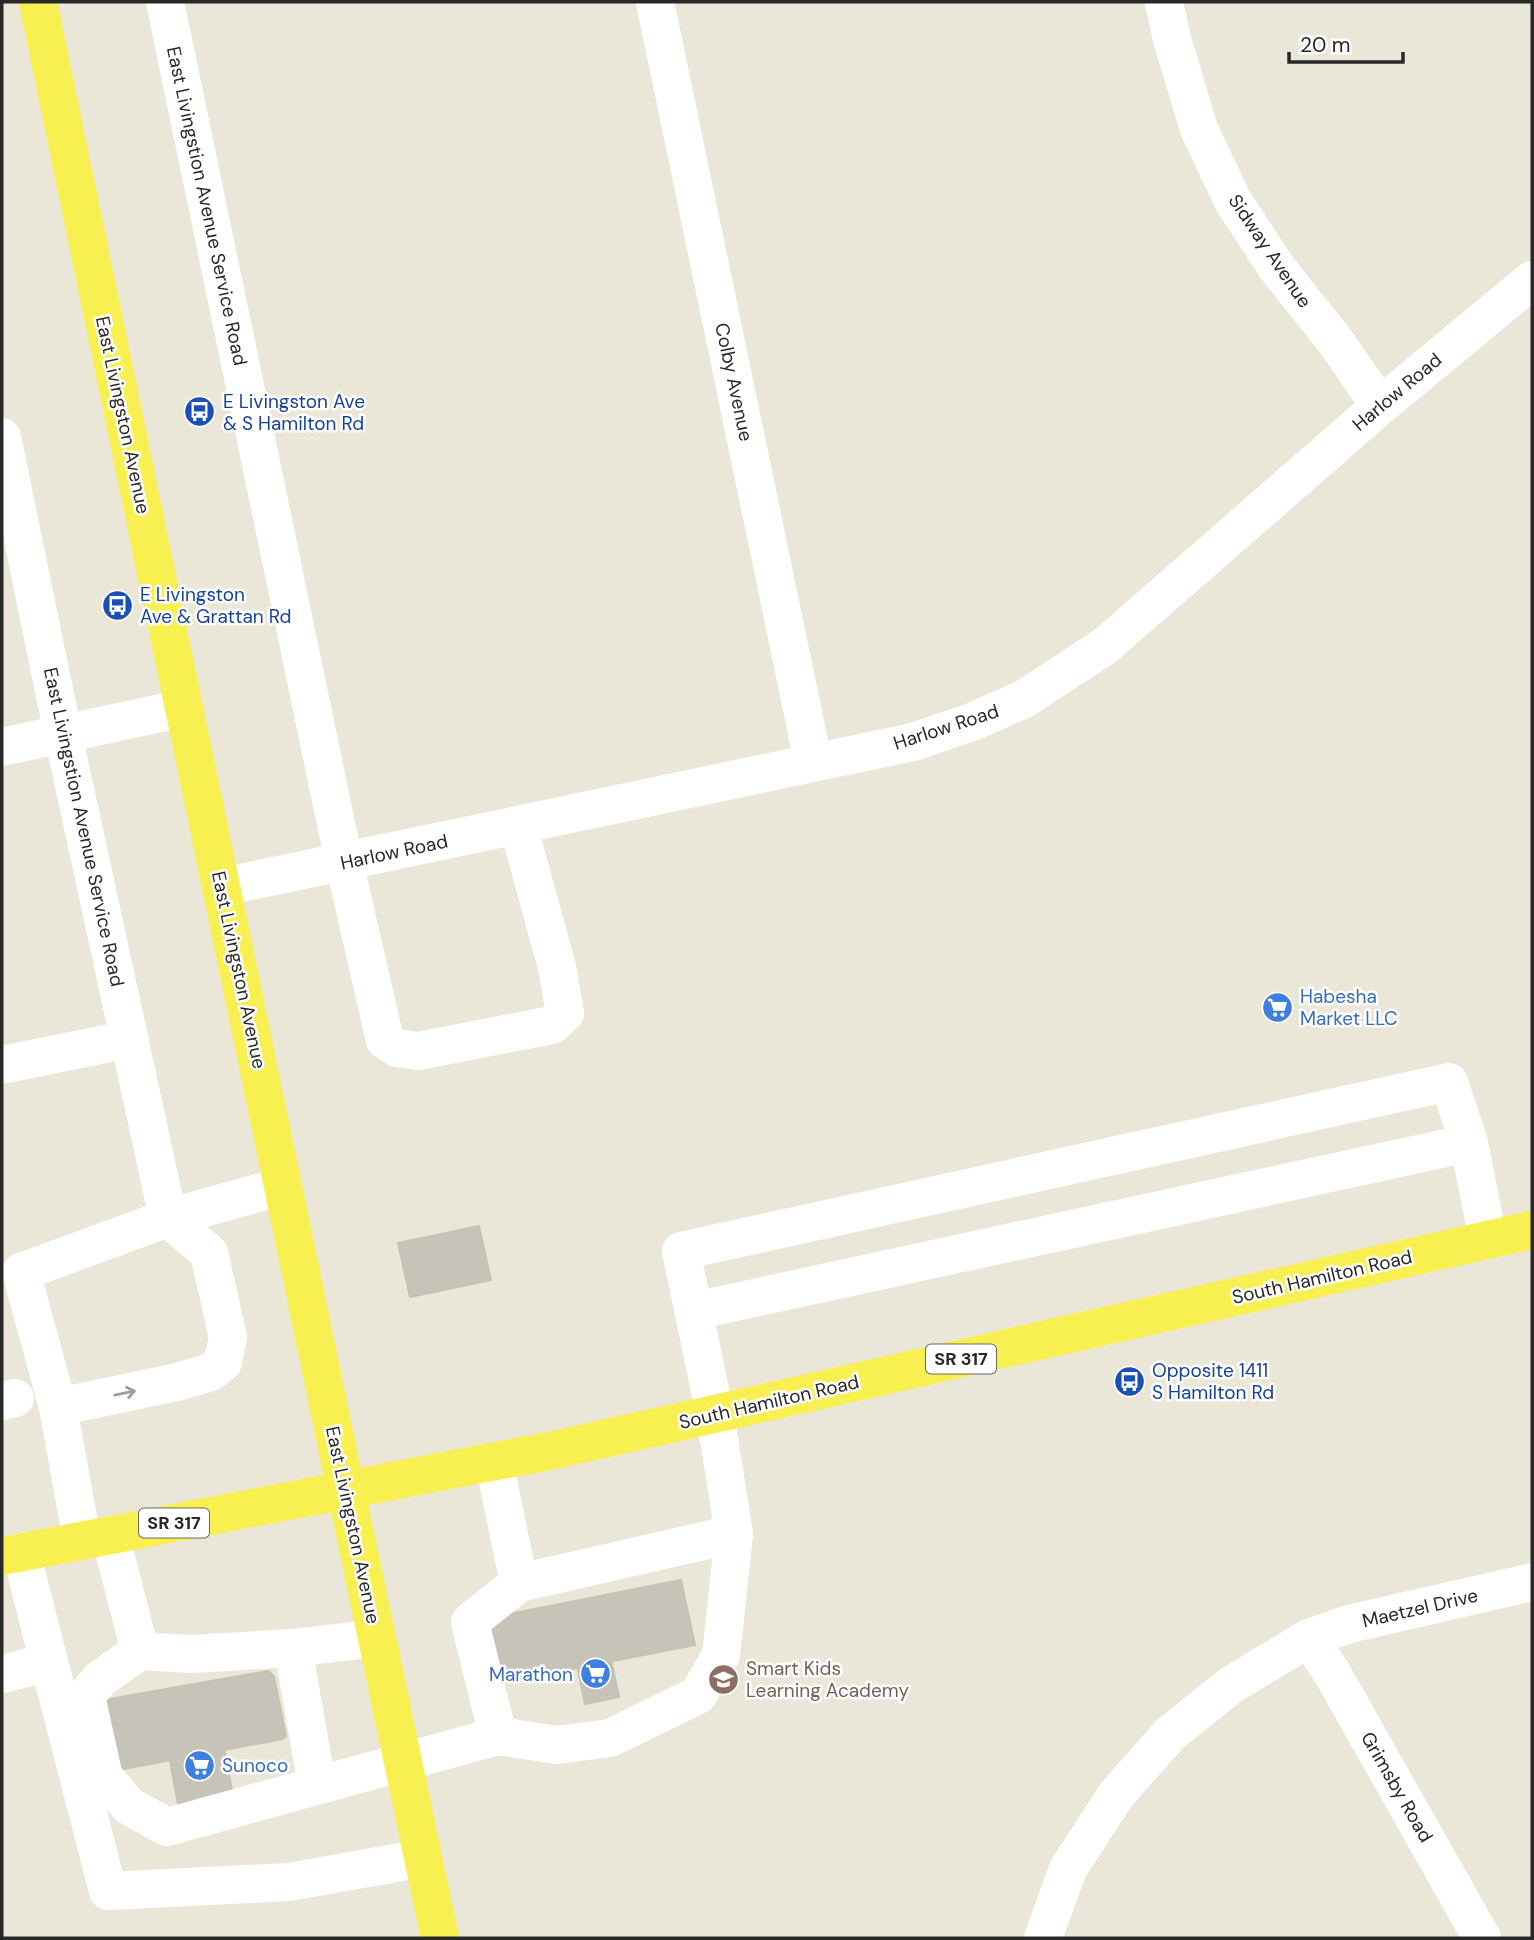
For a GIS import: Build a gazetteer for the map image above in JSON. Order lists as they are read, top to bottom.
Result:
{
  "streets": {
    "main road": ["East Livingston Avenue", "South Hamilton Road", "SR 317"],
    "street": [
      "East Livingstion Avenue Service Road",
      "Sidway Avenue",
      "Colby Avenue",
      "Harlow Road",
      "Maetzel Drive",
      "Grimsby Road"
    ]
  },
  "crossings": [
    ["East Livingstion Avenue Service Road", "Harlow Road"],
    ["Sidway Avenue", "Harlow Road"],
    ["Colby Avenue", "Harlow Road"],
    ["Harlow Road", "East Livingston Avenue"],
    ["East Livingston Avenue", "South Hamilton Road"],
    ["Maetzel Drive", "Grimsby Road"]
  ],
  "places": {
    "bus stop": ["E Livingston Ave & S Hamilton Rd", "E Livingston Ave & Grattan Rd", "Opposite 1411 S Hamilton Rd"],
    "supermarket": ["Habesha Market LLC", "Marathon", "Sunoco"],
    "school or university": ["Smart Kids Learning Academy"]
  },
  "scale_bar": "20 m"
}
